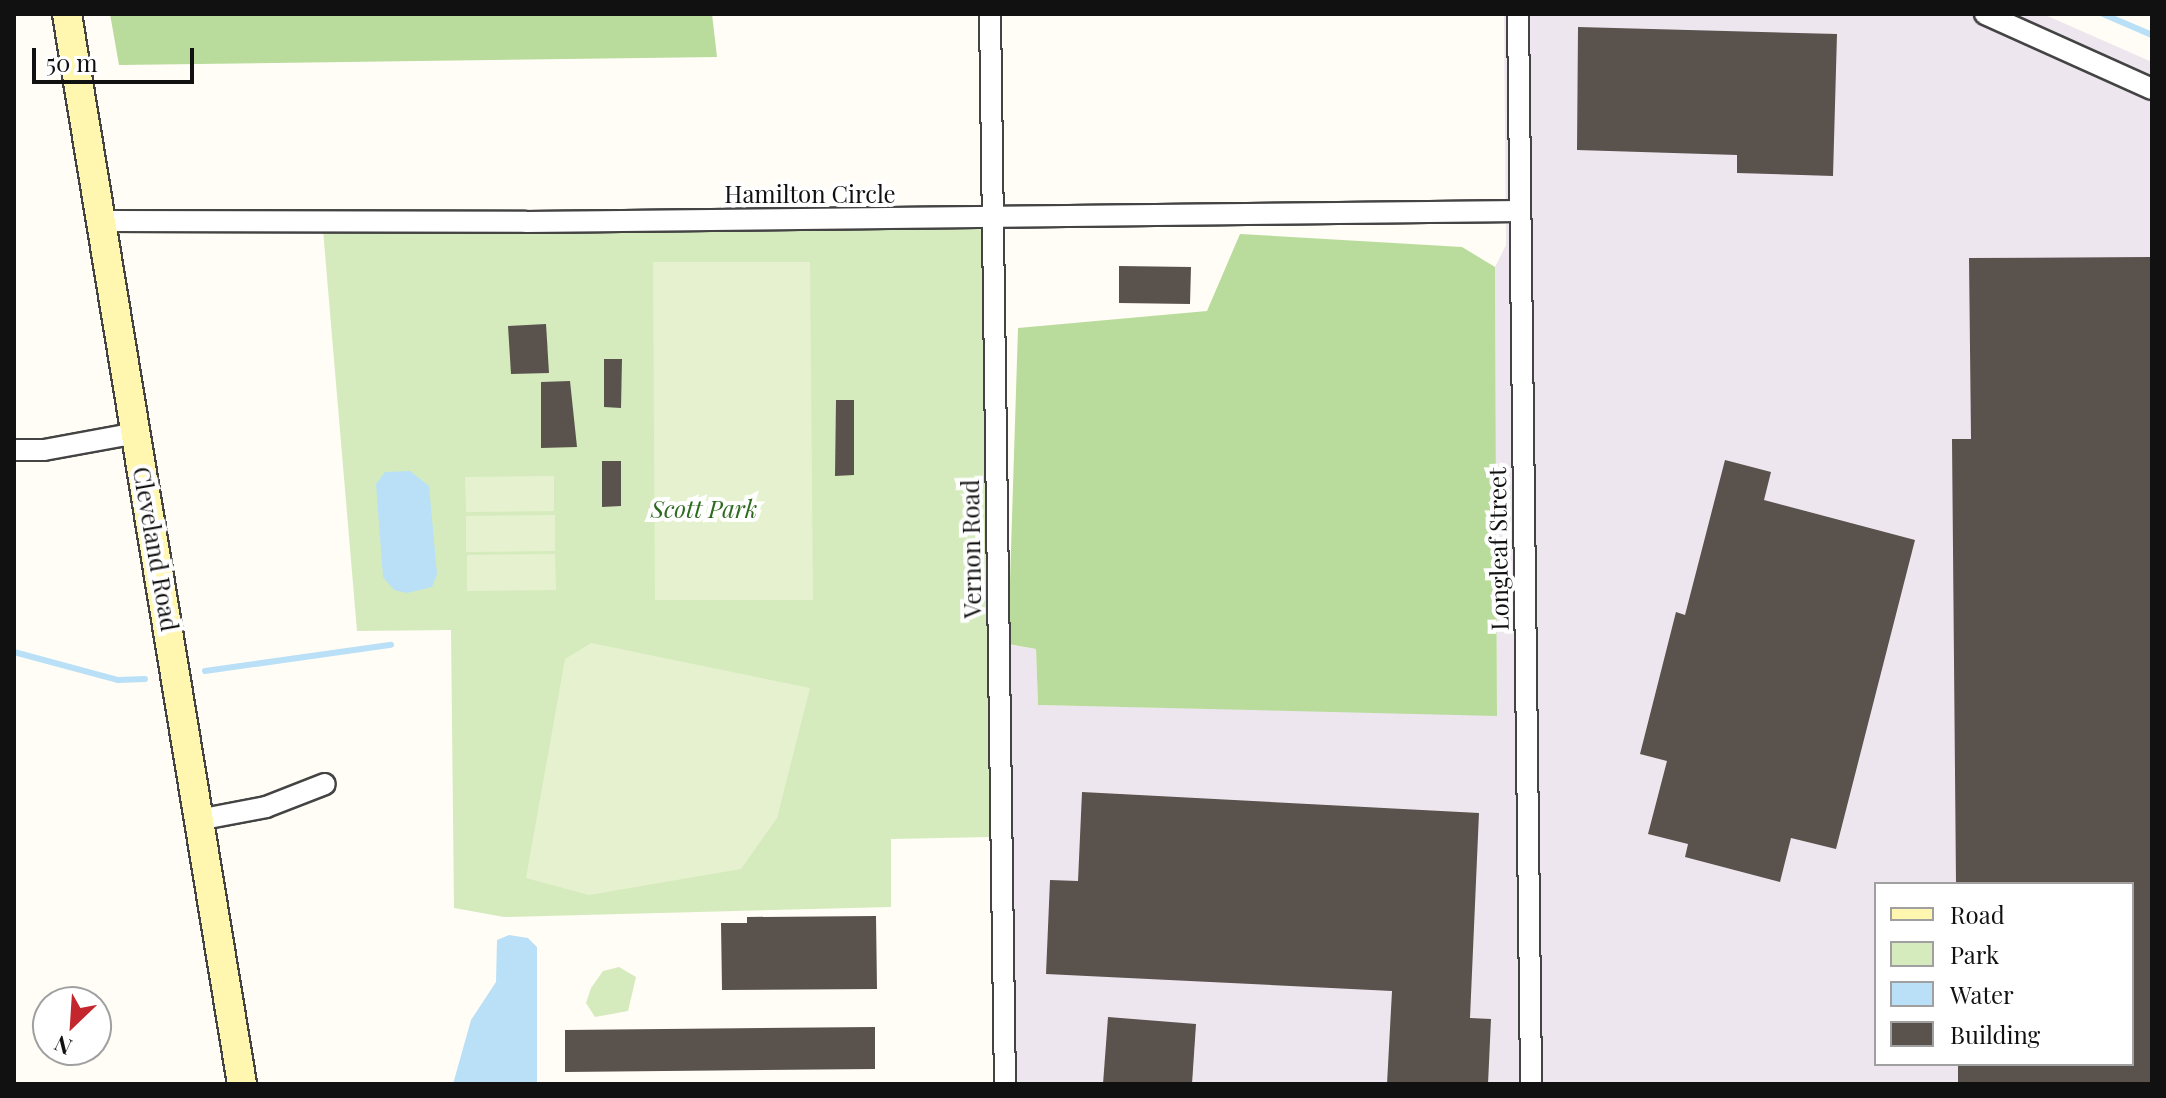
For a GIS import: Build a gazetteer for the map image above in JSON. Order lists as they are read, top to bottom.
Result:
{
  "streets": {
    "street": [
      "Hamilton Circle",
      "Cleveland Road",
      "Vernon Road",
      "Longleaf Street"
    ]
  },
  "crossings": [
    ["Hamilton Circle", "Cleveland Road"],
    ["Hamilton Circle", "Vernon Road"],
    ["Hamilton Circle", "Longleaf Street"]
  ],
  "parks": ["Scott Park"],
  "legend": [
    "Road",
    "Park",
    "Water",
    "Building"
  ],
  "scale_bar": "50 m",
  "north": "bottom left"
}
